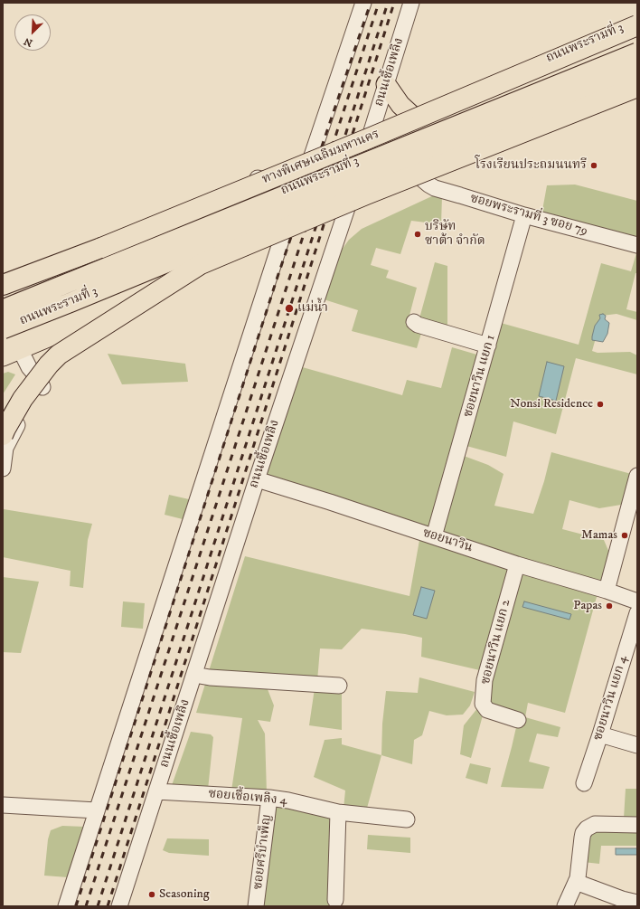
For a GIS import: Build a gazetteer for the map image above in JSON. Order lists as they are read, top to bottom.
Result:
{
  "streets": {
    "highway": ["ทางพิเศษเฉลิมมหานคร"],
    "main road": ["ถนนพระรามที่ 3"],
    "street": [
      "ถนนเชื้อเพลิง",
      "ซอยพระรามที่ 3 ซอย 79",
      "ซอยนาวิน แยก 1",
      "ซอยนาวิน",
      "ซอยนาวิน แยก 2",
      "ซอยนาวิน แยก 4",
      "ซอยเชื้อเพลิง 4",
      "ซอยศรีบำเพ็ญ"
    ]
  },
  "crossings": [
    ["ถนนพระรามที่ 3", "ถนนเชื้อเพลิง"],
    ["ถนนเชื้อเพลิง", "ซอยนาวิน"],
    ["ถนนเชื้อเพลิง", "ซอยเชื้อเพลิง 4"],
    ["ซอยพระรามที่ 3 ซอย 79", "ซอยนาวิน แยก 1"],
    ["ซอยนาวิน แยก 1", "ซอยนาวิน"],
    ["ซอยนาวิน", "ซอยนาวิน แยก 2"],
    ["ซอยเชื้อเพลิง 4", "ซอยศรีบำเพ็ญ"]
  ],
  "places": [
    "โรงเรียนประถมนนทรี",
    "บริษัท ซาต้า จำกัด",
    "แม่น้ำ",
    "Nonsi Residence",
    "Mamas",
    "Papas",
    "Seasoning"
  ],
  "north": "bottom left"
}
